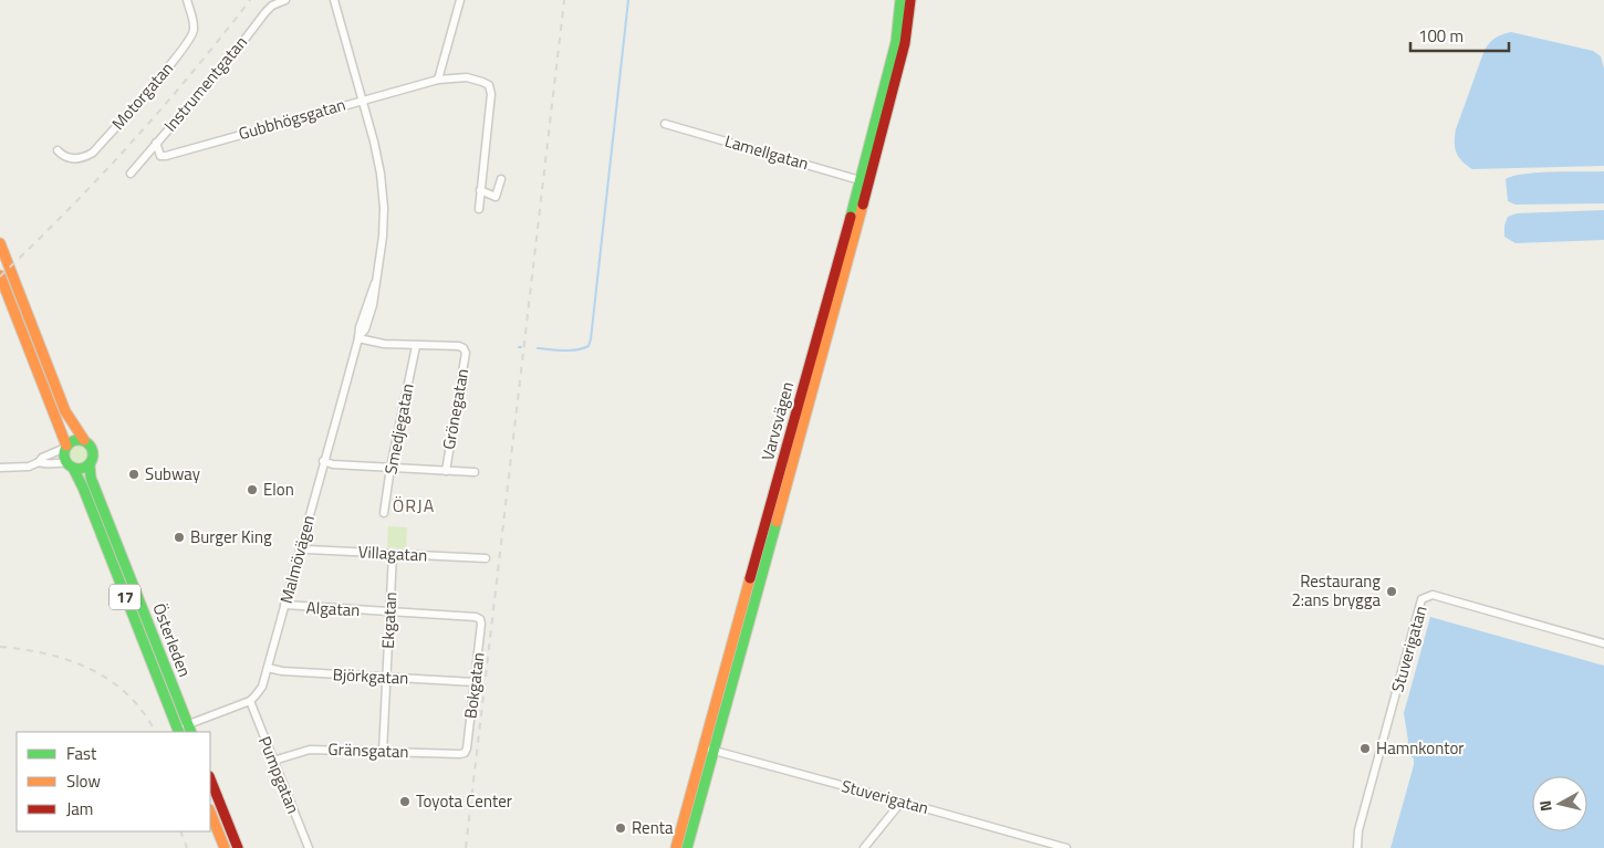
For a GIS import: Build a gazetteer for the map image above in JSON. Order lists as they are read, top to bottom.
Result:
{
  "streets": {
    "main road": ["Varvsvägen", "17", "Österleden"],
    "street": [
      "Instrumentgatan",
      "Motorgatan",
      "Gubbhögsgatan",
      "Lamellgatan",
      "Grönegatan",
      "Smedjegatan",
      "Villagatan",
      "Malmövägen",
      "Algatan",
      "Ekgatan",
      "Stuverigatan",
      "Björkgatan",
      "Bokgatan",
      "Gränsgatan",
      "Pumpgatan"
    ]
  },
  "crossings": [
    ["Instrumentgatan", "Gubbhögsgatan"],
    ["Gubbhögsgatan", "Malmövägen"],
    ["Lamellgatan", "Varvsvägen"],
    ["Grönegatan", "Smedjegatan"],
    ["Varvsvägen", "Stuverigatan"],
    ["Villagatan", "Malmövägen"],
    ["Villagatan", "Ekgatan"],
    ["Malmövägen", "Algatan"],
    ["Malmövägen", "Björkgatan"],
    ["Malmövägen", "Pumpgatan"],
    ["17", "Österleden"],
    ["Algatan", "Ekgatan"],
    ["Algatan", "Bokgatan"],
    ["Ekgatan", "Björkgatan"],
    ["Ekgatan", "Gränsgatan"],
    ["Björkgatan", "Bokgatan"],
    ["Bokgatan", "Gränsgatan"],
    ["Gränsgatan", "Pumpgatan"]
  ],
  "districts": ["ÖRJA"],
  "places": [
    "Subway",
    "Elon",
    "Burger King",
    "Restaurang 2:ans brygga",
    "Hamnkontor",
    "Toyota Center",
    "Renta"
  ],
  "legend": ["Fast", "Slow", "Jam"],
  "scale_bar": "100 m",
  "north": "left"
}
